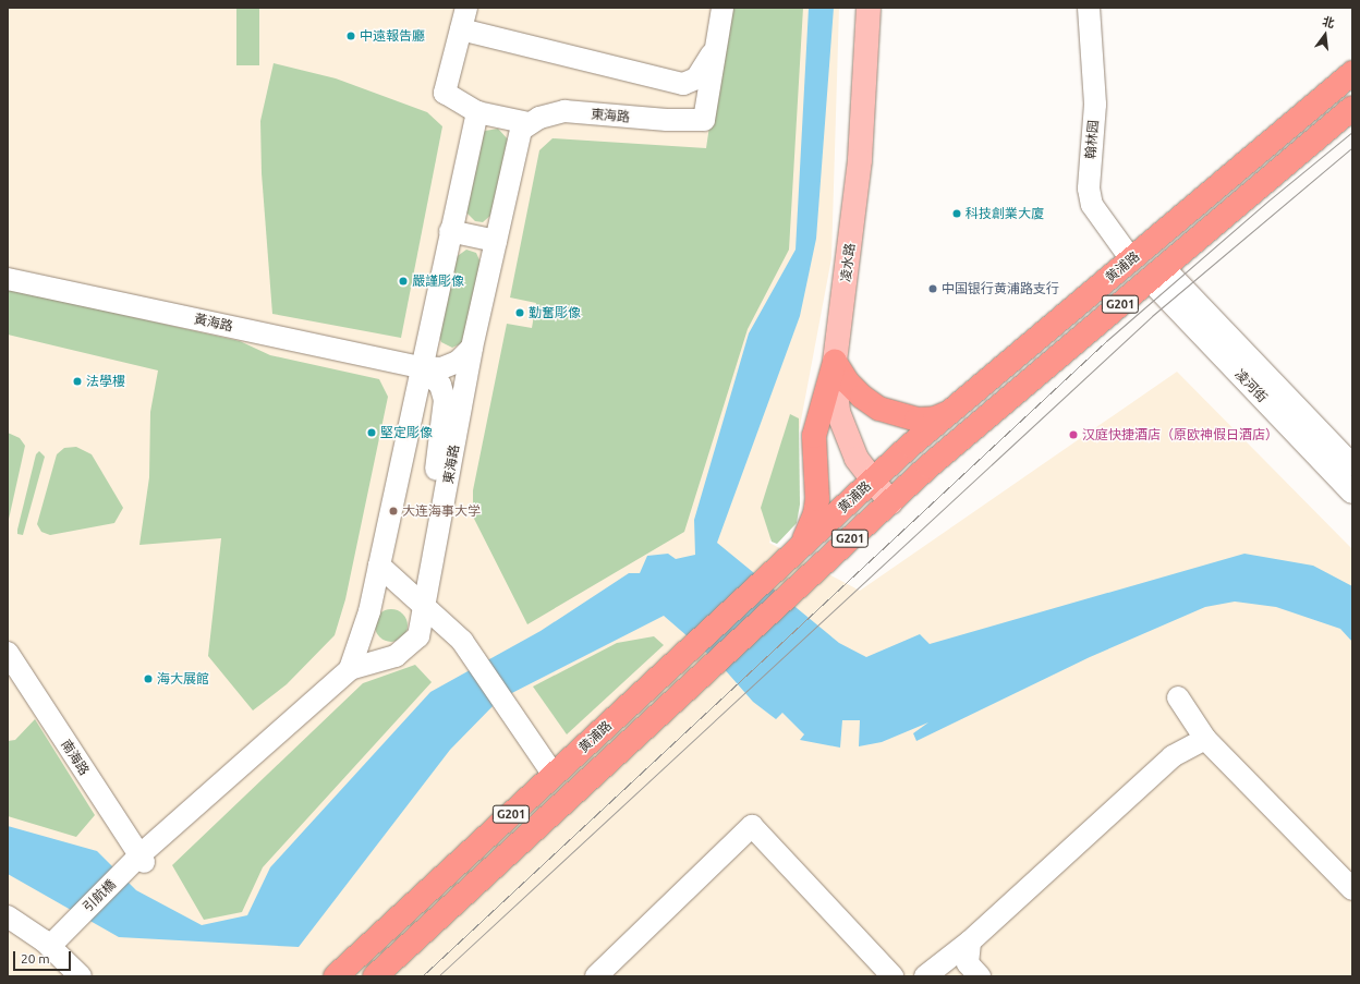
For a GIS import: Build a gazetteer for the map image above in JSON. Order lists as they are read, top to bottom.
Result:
{
  "streets": {
    "highway": ["黄浦路", "G201"],
    "main road": ["凌水路"],
    "street": [
      "東海路",
      "翰林园",
      "黃海路",
      "凌河街",
      "南海路",
      "引航橋"
    ]
  },
  "crossings": [
    ["東海路", "黃海路"],
    ["東海路", "引航橋"],
    ["翰林园", "黄浦路"],
    ["凌水路", "黄浦路"],
    ["黄浦路", "凌河街"],
    ["南海路", "引航橋"]
  ],
  "places": [
    "中遠報告廳",
    "科技創業大廈",
    "嚴謹彫像",
    "中国银行黄浦路支行",
    "勤奮彫像",
    "法學樓",
    "堅定彫像",
    "汉庭快捷酒店（原欧神假日酒店）",
    "大连海事大学",
    "海大展館"
  ],
  "scale_bar": "20 m",
  "north": "top"
}
